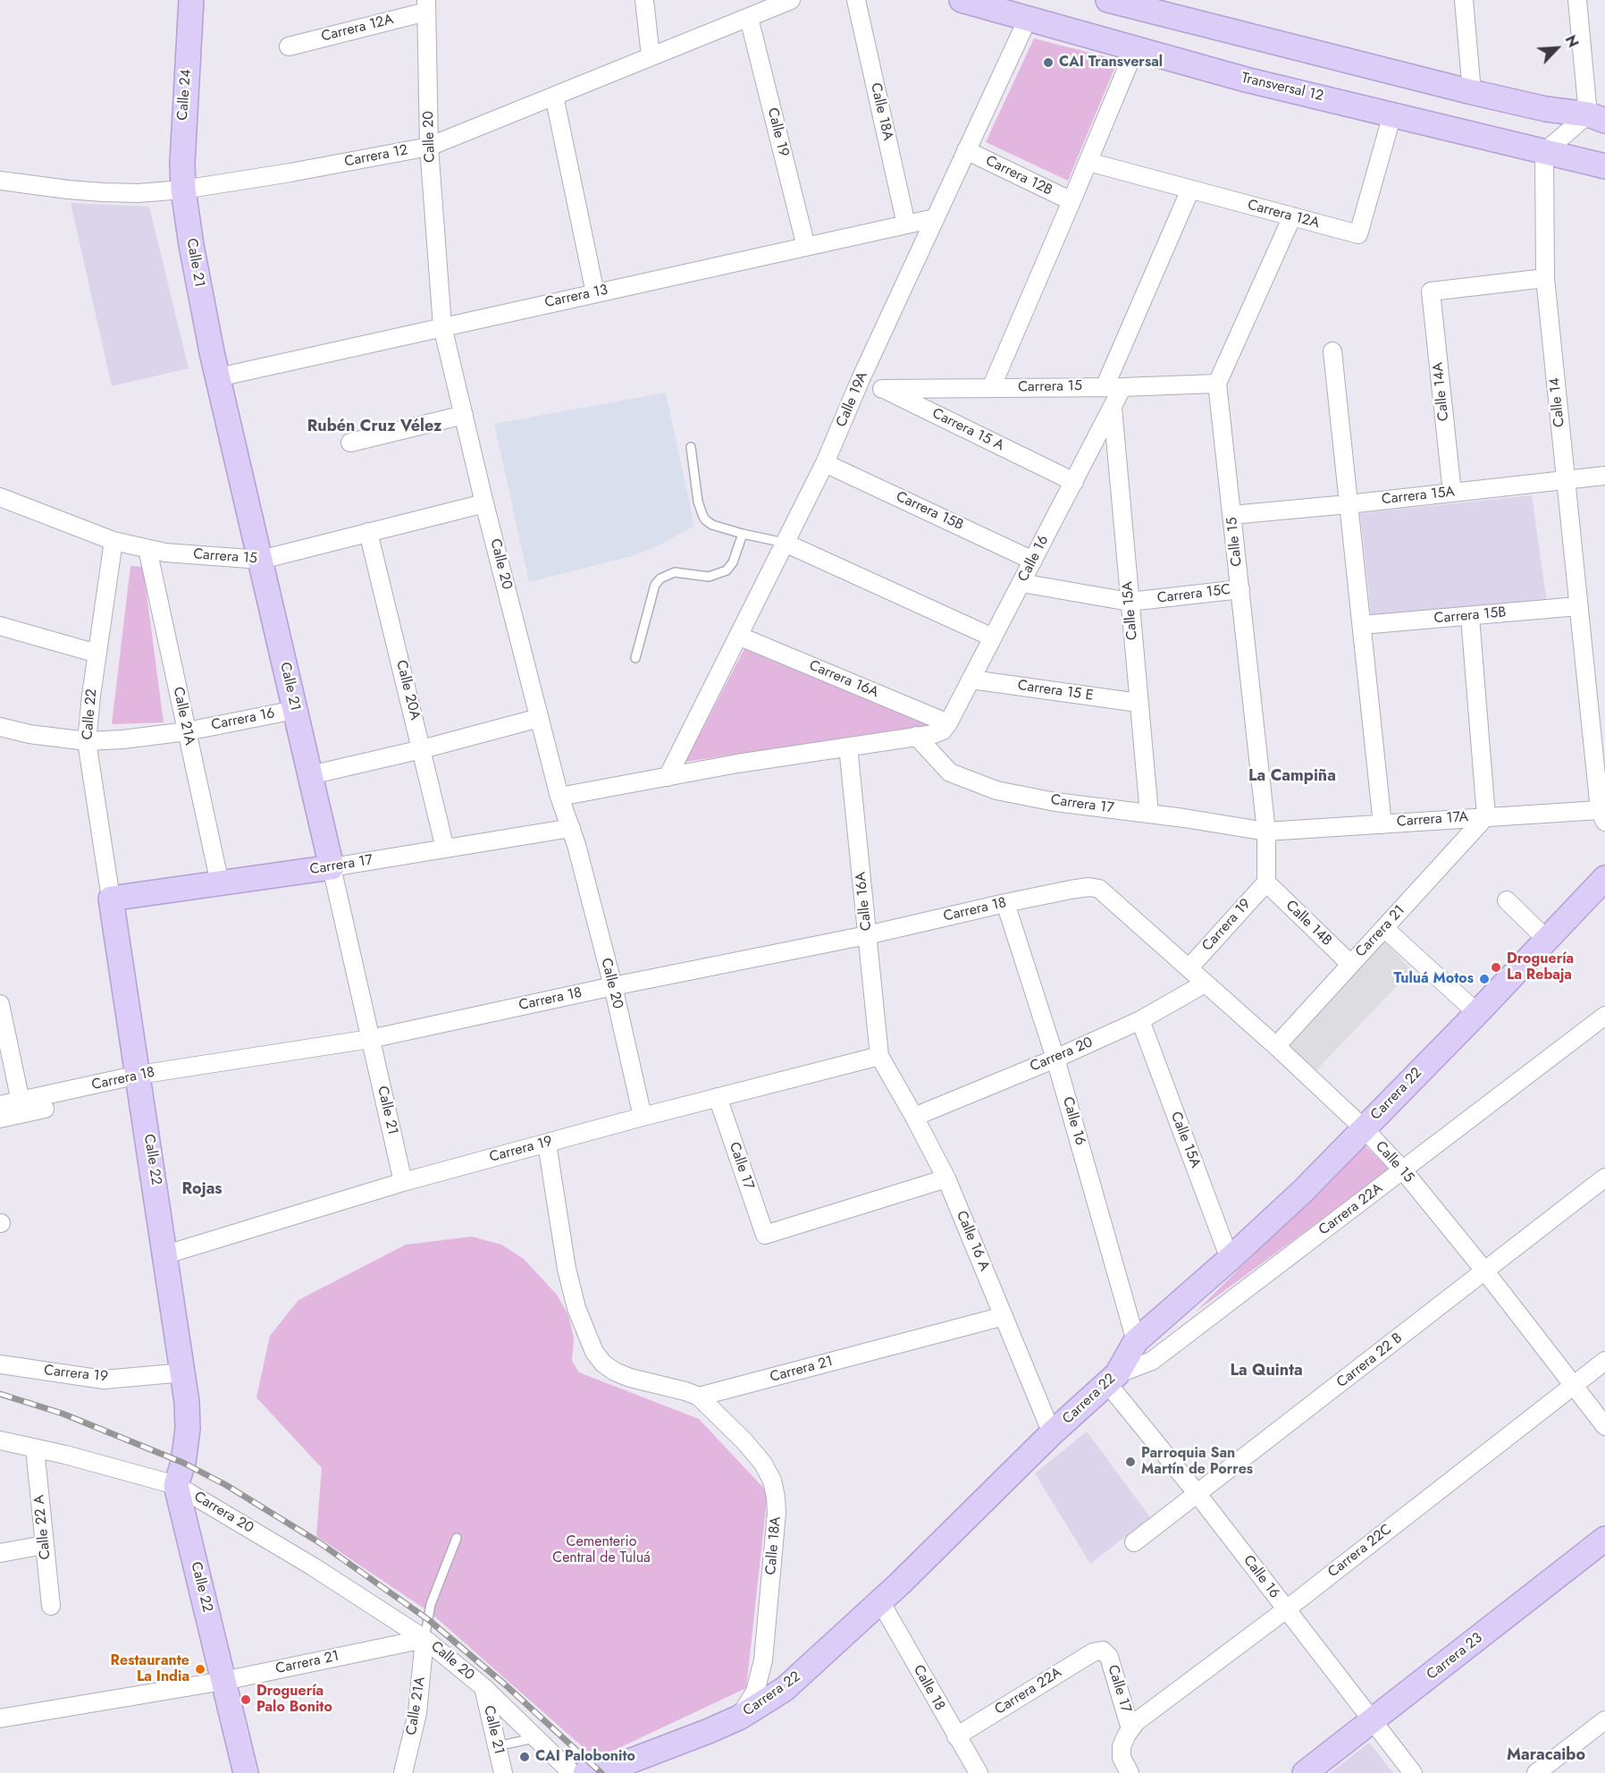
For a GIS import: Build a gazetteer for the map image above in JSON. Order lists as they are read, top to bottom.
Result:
{
  "streets": {
    "street": [
      "Carrera 12A",
      "Transversal 12",
      "Calle 24",
      "Calle 18A",
      "Calle 19",
      "Calle 20",
      "Carrera 12",
      "Carrera 12B",
      "Calle 21",
      "Carrera 13",
      "Carrera 15",
      "Calle 14A",
      "Calle 19A",
      "Calle 14",
      "Carrera 15 A",
      "Carrera 15A",
      "Carrera 15B",
      "Calle 15",
      "Calle 16",
      "Carrera 15C",
      "Calle 15A",
      "Carrera 16A",
      "Calle 20A",
      "Carrera 15 E",
      "Calle 22",
      "Calle 21A",
      "Carrera 16",
      "Carrera 17",
      "Carrera 17A",
      "Calle 16A",
      "Carrera 18",
      "Calle 14B",
      "Carrera 19",
      "Carrera 21",
      "Carrera 20",
      "Carrera 22",
      "Calle 17",
      "Carrera 22A",
      "Calle 16 A",
      "Carrera 22 B",
      "Calle 22 A",
      "Carrera 22C",
      "Carrera 23",
      "Calle 18"
    ]
  },
  "crossings": [
    ["Carrera 12A", "Transversal 12"],
    ["Carrera 12A", "Calle 20"],
    ["Transversal 12", "Calle 19A"],
    ["Transversal 12", "Calle 14"],
    ["Calle 24", "Carrera 12"],
    ["Calle 24", "Calle 21"],
    ["Calle 18A", "Carrera 13"],
    ["Calle 18A", "Carrera 21"],
    ["Calle 18A", "Carrera 22"],
    ["Calle 19", "Carrera 12"],
    ["Calle 19", "Carrera 13"],
    ["Calle 20", "Carrera 12"],
    ["Calle 20", "Calle 21"],
    ["Calle 20", "Carrera 13"],
    ["Calle 20", "Carrera 15"],
    ["Calle 20", "Calle 21A"],
    ["Calle 20", "Carrera 17"],
    ["Calle 20", "Carrera 18"],
    ["Calle 20", "Carrera 19"],
    ["Calle 20", "Carrera 21"],
    ["Calle 20", "Carrera 20"],
    ["Carrera 12", "Calle 21"],
    ["Carrera 12B", "Calle 19A"],
    ["Calle 21", "Carrera 13"],
    ["Calle 21", "Carrera 15"],
    ["Calle 21", "Carrera 16"],
    ["Calle 21", "Carrera 17"],
    ["Calle 21", "Carrera 18"],
    ["Calle 21", "Carrera 19"],
    ["Carrera 13", "Calle 19A"],
    ["Carrera 15", "Carrera 15 A"],
    ["Carrera 15", "Calle 15"],
    ["Carrera 15", "Calle 16"],
    ["Carrera 15", "Calle 20A"],
    ["Carrera 15", "Calle 22"],
    ["Carrera 15", "Calle 21A"],
    ["Calle 14A", "Calle 14"],
    ["Calle 14A", "Carrera 15A"],
    ["Calle 19A", "Carrera 15 A"],
    ["Calle 19A", "Carrera 15B"],
    ["Calle 19A", "Carrera 16A"],
    ["Calle 14", "Carrera 15A"],
    ["Calle 14", "Carrera 15B"],
    ["Calle 14", "Carrera 17A"],
    ["Carrera 15 A", "Calle 16"],
    ["Carrera 15A", "Calle 15"],
    ["Carrera 15B", "Calle 16"],
    ["Calle 15", "Carrera 15C"],
    ["Calle 15", "Carrera 17"],
    ["Calle 15", "Carrera 17A"],
    ["Calle 15", "Carrera 18"],
    ["Calle 15", "Calle 14B"],
    ["Calle 15", "Carrera 19"],
    ["Calle 15", "Carrera 21"],
    ["Calle 15", "Carrera 20"],
    ["Calle 15", "Carrera 22"],
    ["Calle 15", "Carrera 22A"],
    ["Calle 15", "Carrera 22 B"],
    ["Calle 15", "Carrera 22C"],
    ["Calle 16", "Carrera 15C"],
    ["Calle 16", "Calle 15A"],
    ["Calle 16", "Carrera 16A"],
    ["Calle 16", "Carrera 15 E"],
    ["Calle 16", "Carrera 18"],
    ["Calle 16", "Carrera 20"],
    ["Calle 16", "Carrera 22"],
    ["Calle 16", "Carrera 22A"],
    ["Calle 16", "Carrera 22 B"],
    ["Calle 16", "Carrera 22C"],
    ["Calle 16", "Carrera 23"],
    ["Carrera 15C", "Calle 15A"],
    ["Calle 15A", "Carrera 15 E"],
    ["Calle 15A", "Carrera 17"],
    ["Calle 15A", "Carrera 20"],
    ["Calle 15A", "Carrera 22"],
    ["Calle 20A", "Carrera 17"],
    ["Calle 22", "Carrera 16"],
    ["Calle 22", "Carrera 17"],
    ["Calle 22", "Carrera 18"],
    ["Calle 22", "Carrera 19"],
    ["Calle 22", "Carrera 21"],
    ["Calle 22", "Carrera 20"],
    ["Calle 21A", "Carrera 16"],
    ["Calle 21A", "Carrera 17"],
    ["Calle 21A", "Carrera 21"],
    ["Calle 21A", "Carrera 20"],
    ["Carrera 17", "Carrera 17A"],
    ["Carrera 17A", "Carrera 21"],
    ["Calle 16A", "Carrera 18"],
    ["Calle 16A", "Carrera 19"],
    ["Calle 16A", "Calle 16 A"],
    ["Calle 14B", "Carrera 19"],
    ["Calle 14B", "Carrera 21"],
    ["Carrera 19", "Calle 17"],
    ["Carrera 19", "Calle 16 A"],
    ["Carrera 21", "Carrera 20"],
    ["Carrera 21", "Calle 16 A"],
    ["Carrera 20", "Calle 16 A"],
    ["Carrera 20", "Calle 22 A"],
    ["Carrera 22", "Carrera 22A"],
    ["Carrera 22", "Calle 16 A"],
    ["Carrera 22", "Calle 18"],
    ["Calle 17", "Carrera 22A"],
    ["Calle 17", "Calle 16 A"],
    ["Calle 17", "Carrera 22C"],
    ["Carrera 22A", "Calle 18"]
  ],
  "districts": [
    "Rubén Cruz Vélez",
    "La Campiña",
    "Rojas",
    "La Quinta",
    "Maracaibo"
  ],
  "parks": ["Cementerio Central de Tuluá"],
  "places": [
    "CAI Transversal",
    "Droguería La Rebaja",
    "Tuluá Motos",
    "Parroquia San Martín de Porres",
    "Restaurante La India",
    "Droguería Palo Bonito",
    "CAI Palobonito"
  ],
  "north": "top right"
}
